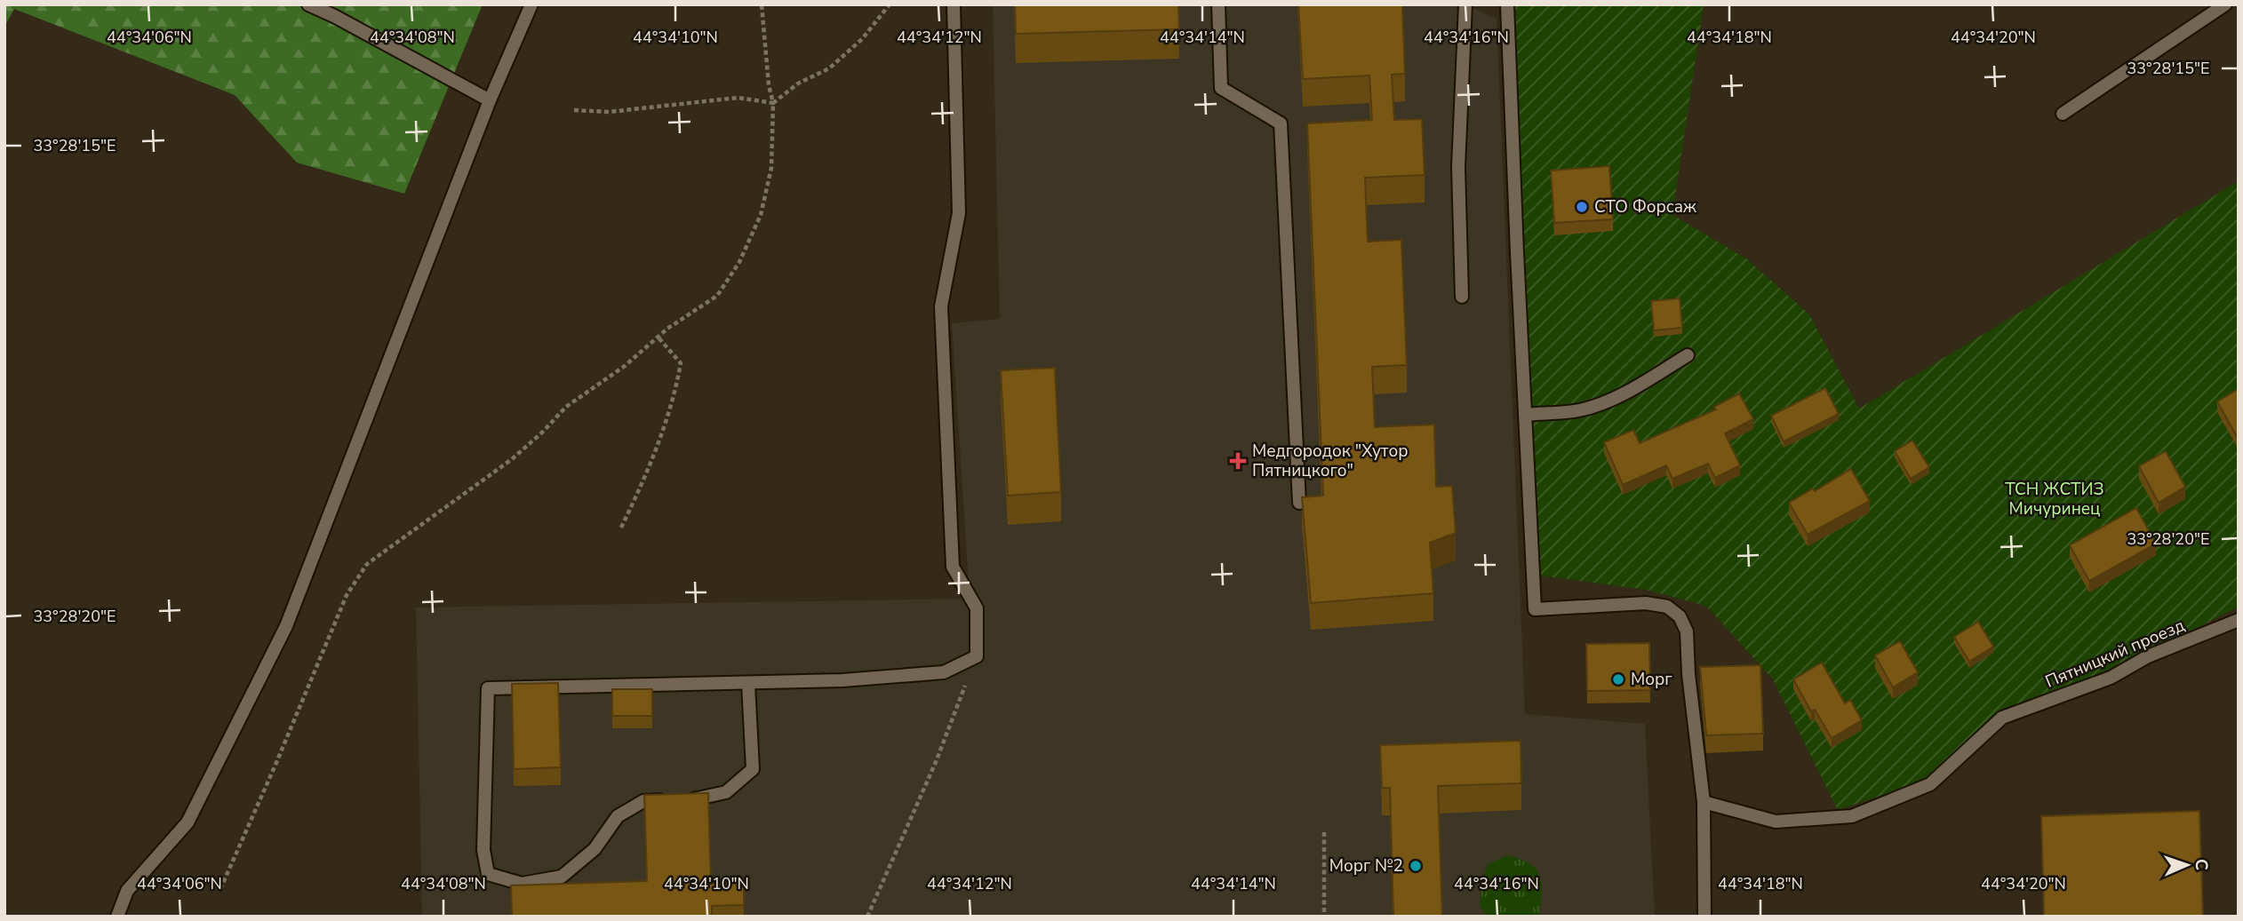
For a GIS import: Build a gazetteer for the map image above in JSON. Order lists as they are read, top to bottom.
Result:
{
  "streets": {
    "lane": ["Пятницкий проезд"]
  },
  "parks": ["ТСН ЖСТИЗ Мичуринец"],
  "places": {
    "other": ["СТО Форсаж", "Морг", "Морг №2"],
    "health": ["Медгородок \"Хутор Пятницкого\""]
  },
  "north": "right",
  "coordinates": [
    "44°34'06\"N",
    "44°34'08\"N",
    "44°34'10\"N",
    "44°34'12\"N",
    "44°34'14\"N",
    "44°34'16\"N",
    "44°34'18\"N",
    "44°34'20\"N",
    "33°28'15\"E",
    "33°28'20\"E"
  ]
}
